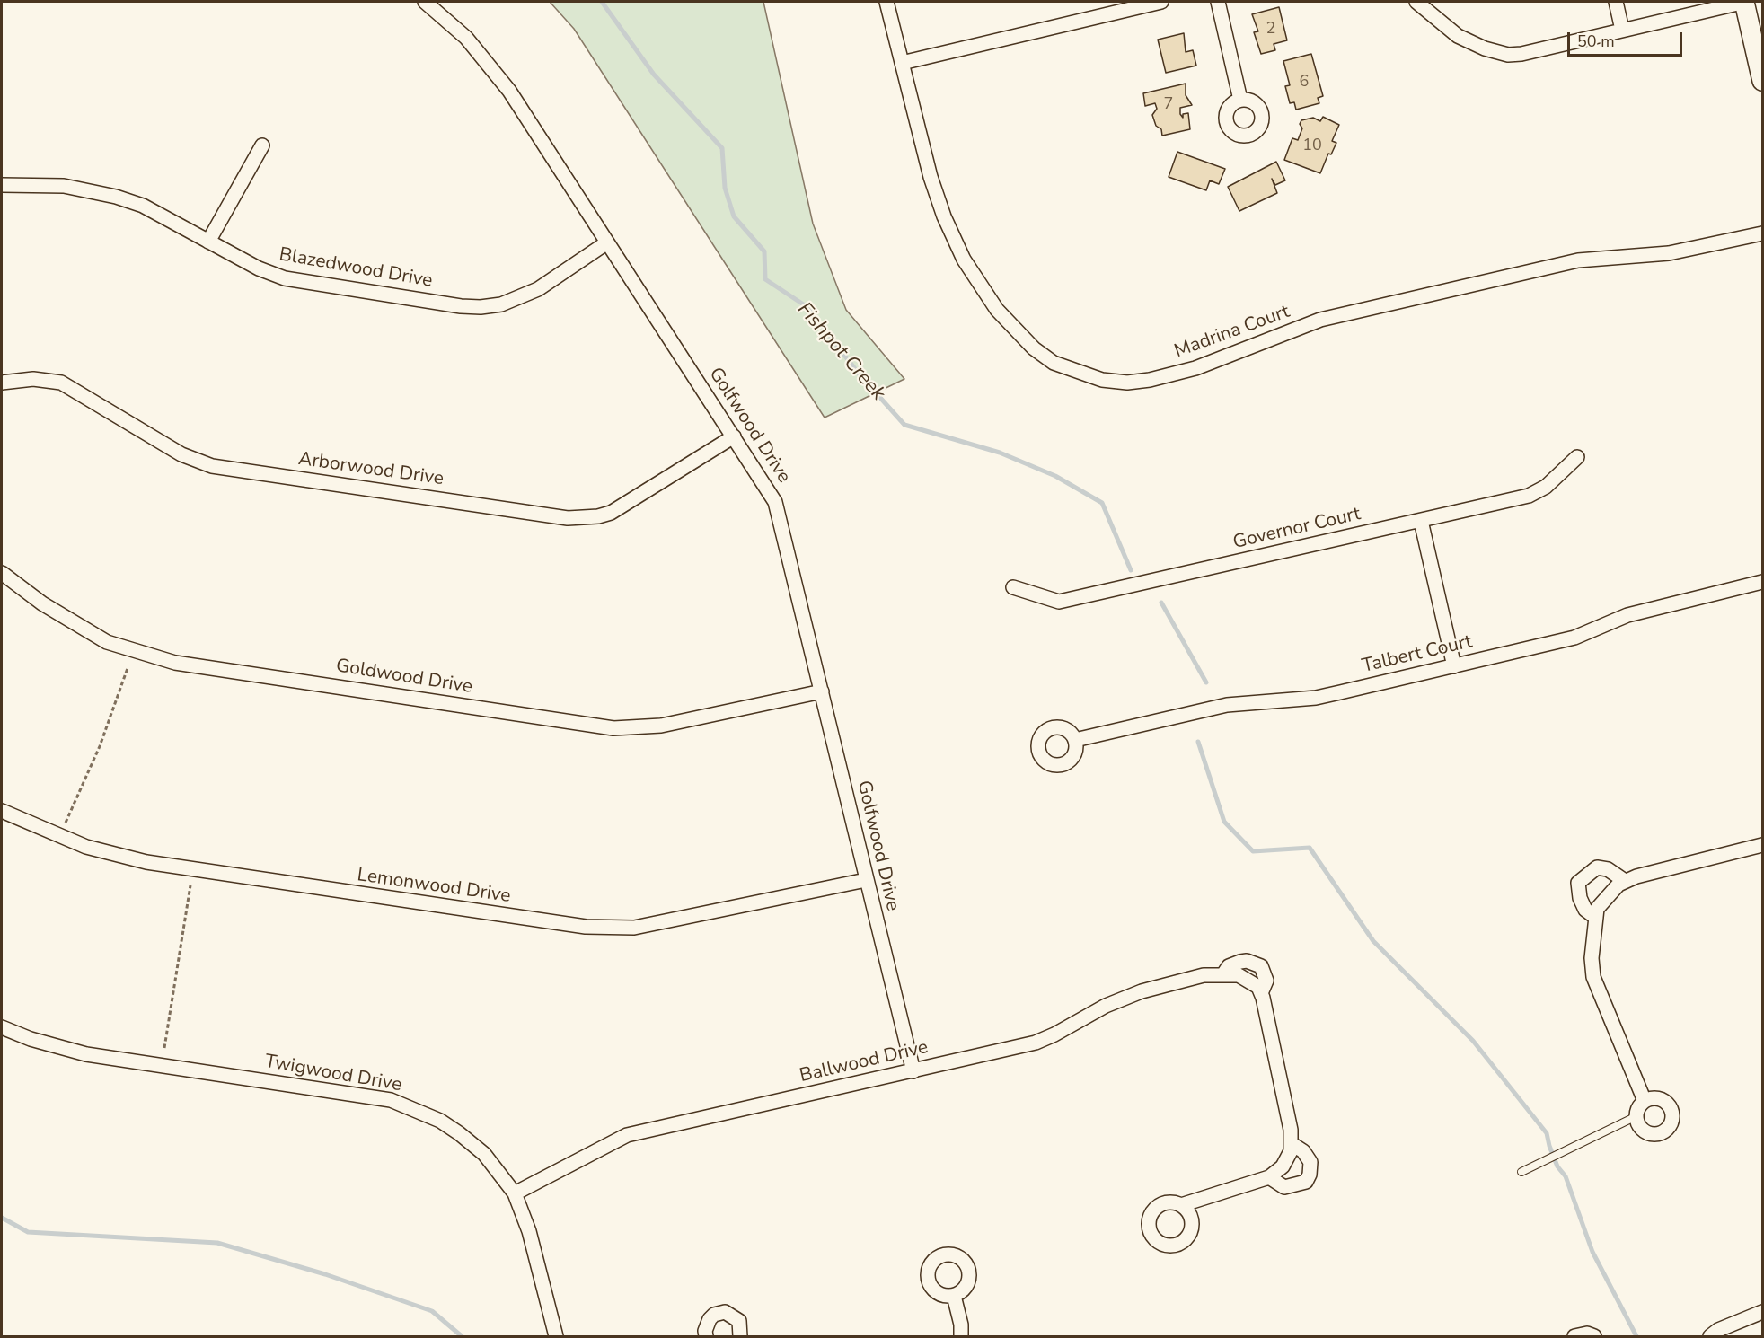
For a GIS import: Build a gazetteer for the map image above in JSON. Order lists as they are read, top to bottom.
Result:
{
  "streets": {
    "street": [
      "Blazedwood Drive",
      "Madrina Court",
      "Golfwood Drive",
      "Arborwood Drive",
      "Governor Court",
      "Talbert Court",
      "Goldwood Drive",
      "Lemonwood Drive",
      "Ballwood Drive",
      "Twigwood Drive"
    ]
  },
  "crossings": [
    ["Blazedwood Drive", "Golfwood Drive"],
    ["Golfwood Drive", "Arborwood Drive"],
    ["Golfwood Drive", "Goldwood Drive"],
    ["Golfwood Drive", "Lemonwood Drive"],
    ["Golfwood Drive", "Ballwood Drive"],
    ["Ballwood Drive", "Twigwood Drive"]
  ],
  "water": ["Fishpot Creek"],
  "house_numbers": [
    "2",
    "6",
    "7",
    "10"
  ],
  "scale_bar": "50 m"
}
